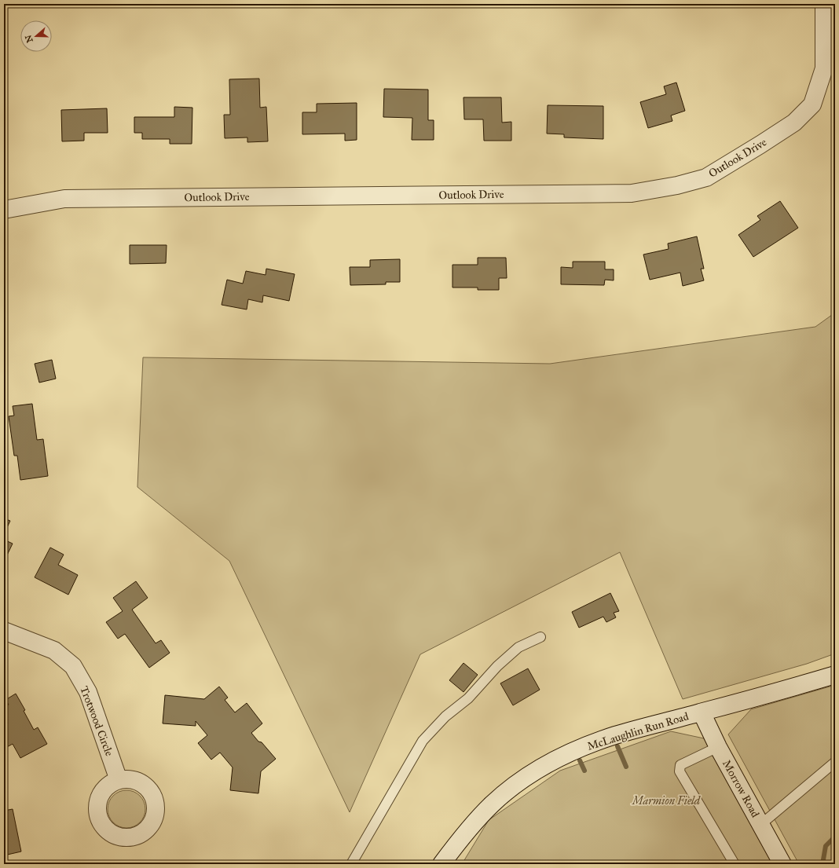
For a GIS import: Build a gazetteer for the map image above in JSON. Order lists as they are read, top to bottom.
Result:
{
  "streets": {
    "street": [
      "Outlook Drive",
      "Trotwood Circle",
      "McLaughlin Run Road",
      "Morrow Road"
    ]
  },
  "crossings": [
    ["McLaughlin Run Road", "Morrow Road"]
  ],
  "parks": ["Marmion Field"],
  "north": "left"
}
